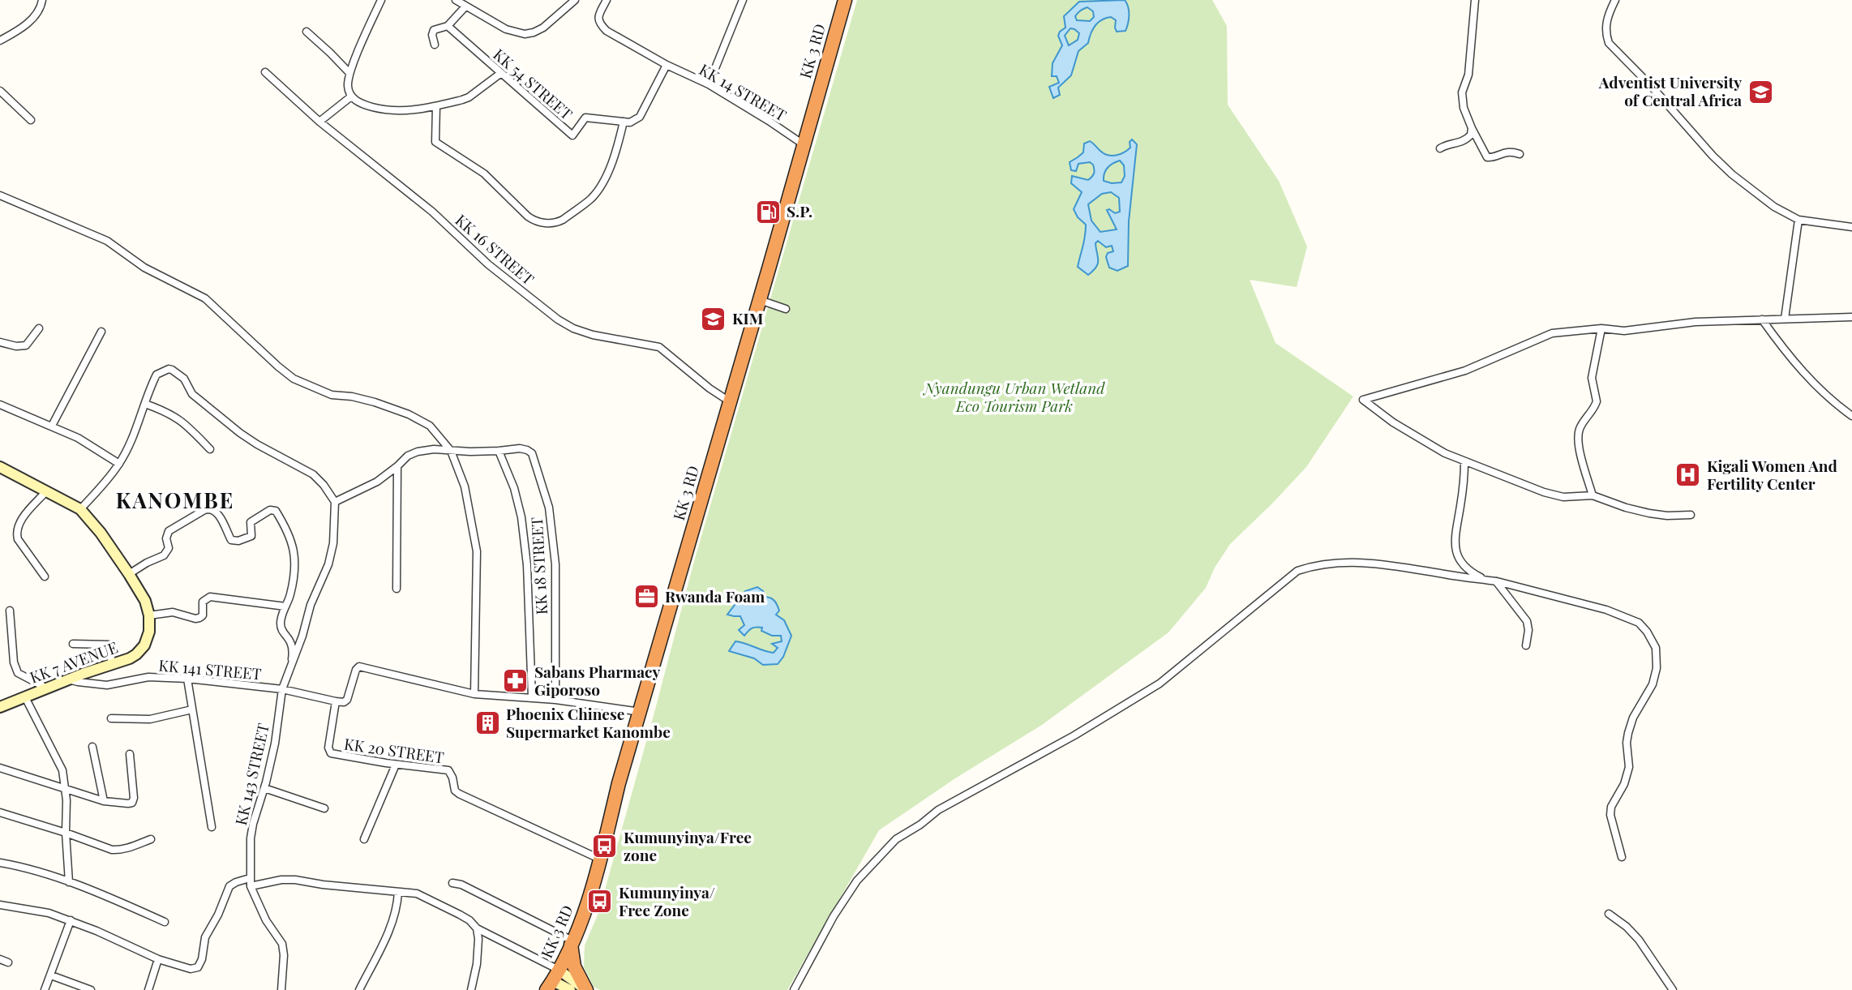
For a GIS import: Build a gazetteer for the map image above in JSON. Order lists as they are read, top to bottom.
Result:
{
  "streets": {
    "highway": ["KK 3 RD"],
    "street": [
      "KK 54 STREET",
      "KK 14 STREET",
      "KK 16 STREET",
      "KK 18 STREET",
      "KK 7 AVENUE",
      "KK 141 STREET",
      "KK 20 STREET",
      "KK 143 STREET"
    ]
  },
  "crossings": [
    ["KK 3 RD", "KK 14 STREET"],
    ["KK 3 RD", "KK 16 STREET"],
    ["KK 3 RD", "KK 20 STREET"],
    ["KK 18 STREET", "KK 143 STREET"],
    ["KK 7 AVENUE", "KK 141 STREET"],
    ["KK 141 STREET", "KK 143 STREET"]
  ],
  "districts": ["KANOMBE"],
  "parks": ["Nyandungu Urban Wetland Eco Tourism Park"],
  "places": {
    "school or university": ["Adventist University of Central Africa", "KIM"],
    "fuel station": ["S.P."],
    "hospital": ["Kigali Women And Fertility Center"],
    "office": ["Rwanda Foam"],
    "pharmacy": ["Sabans Pharmacy Giporoso"],
    "building": ["Phoenix Chinese Supermarket Kanombe"],
    "bus stop": ["Kumunyinya/Free zone", "Kumunyinya/ Free Zone"]
  }
}
